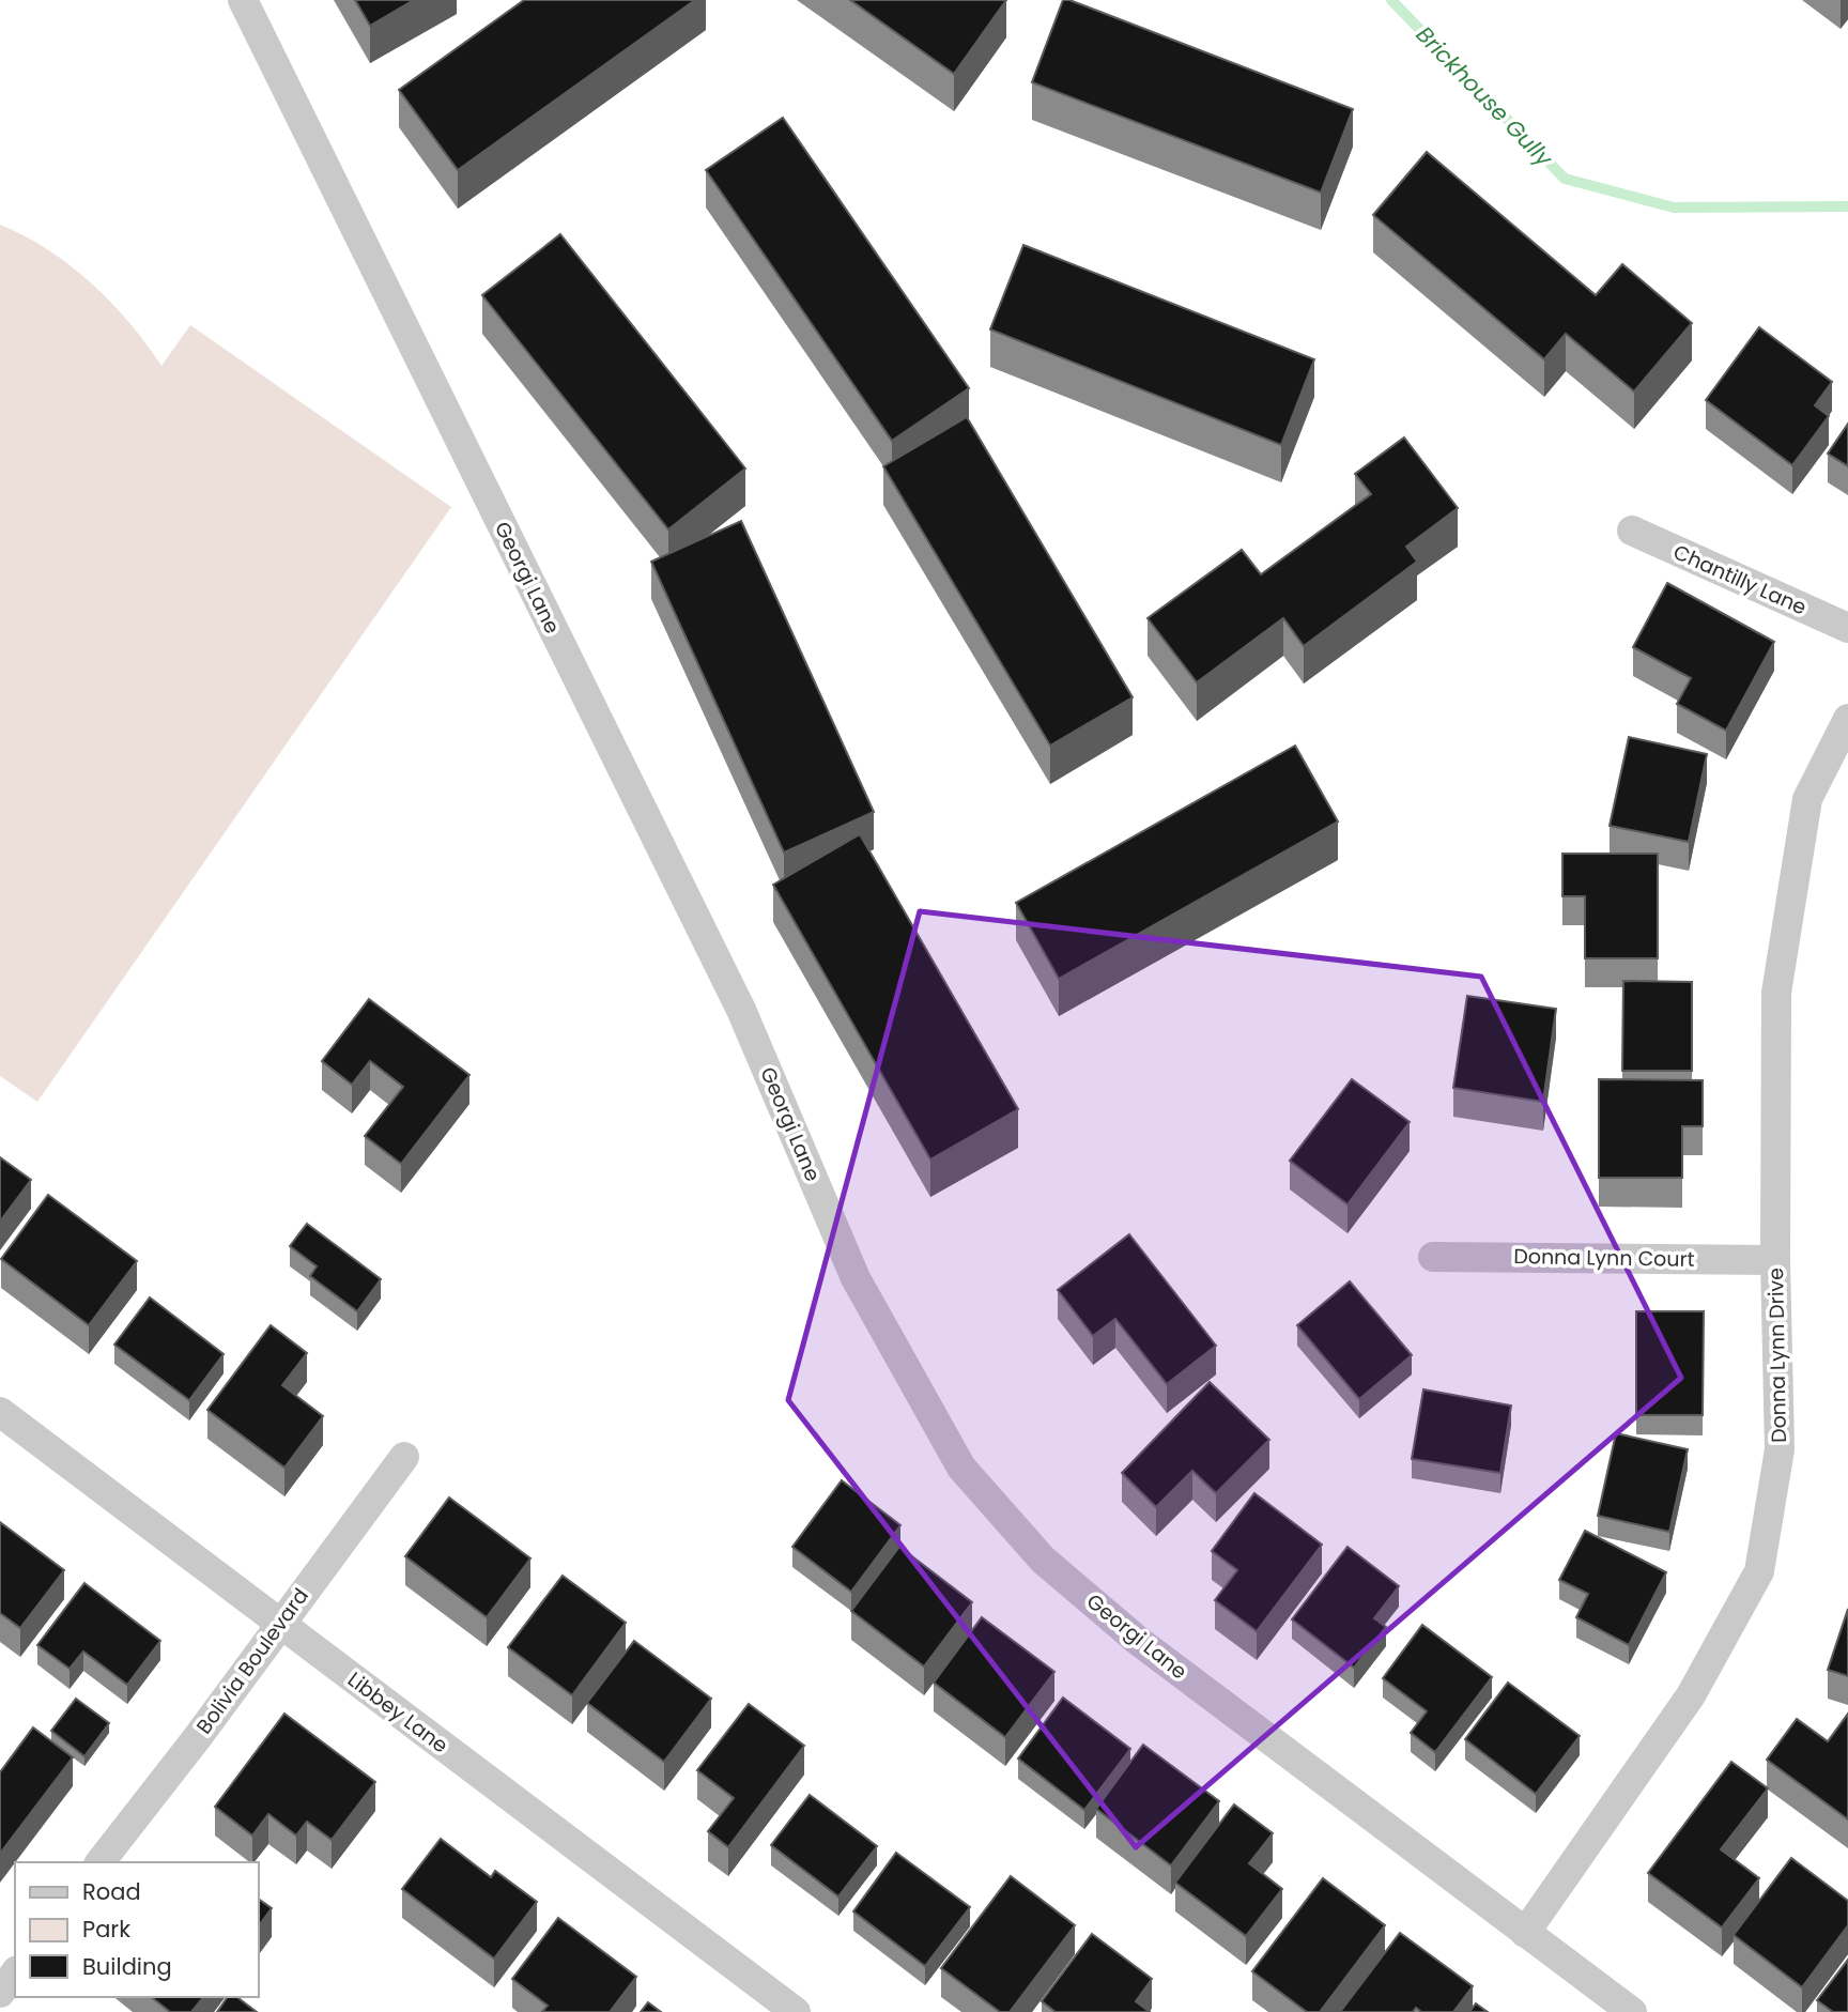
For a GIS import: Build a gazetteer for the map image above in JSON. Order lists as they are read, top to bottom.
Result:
{
  "streets": {
    "street": [
      "Georgi Lane",
      "Chantilly Lane",
      "Donna Lynn Court",
      "Donna Lynn Drive",
      "Bolivia Boulevard",
      "Libbey Lane"
    ]
  },
  "crossings": [
    ["Georgi Lane", "Donna Lynn Drive"],
    ["Donna Lynn Court", "Donna Lynn Drive"],
    ["Bolivia Boulevard", "Libbey Lane"]
  ],
  "water": ["Brickhouse Gully"],
  "legend": ["Road", "Park", "Building"]
}
